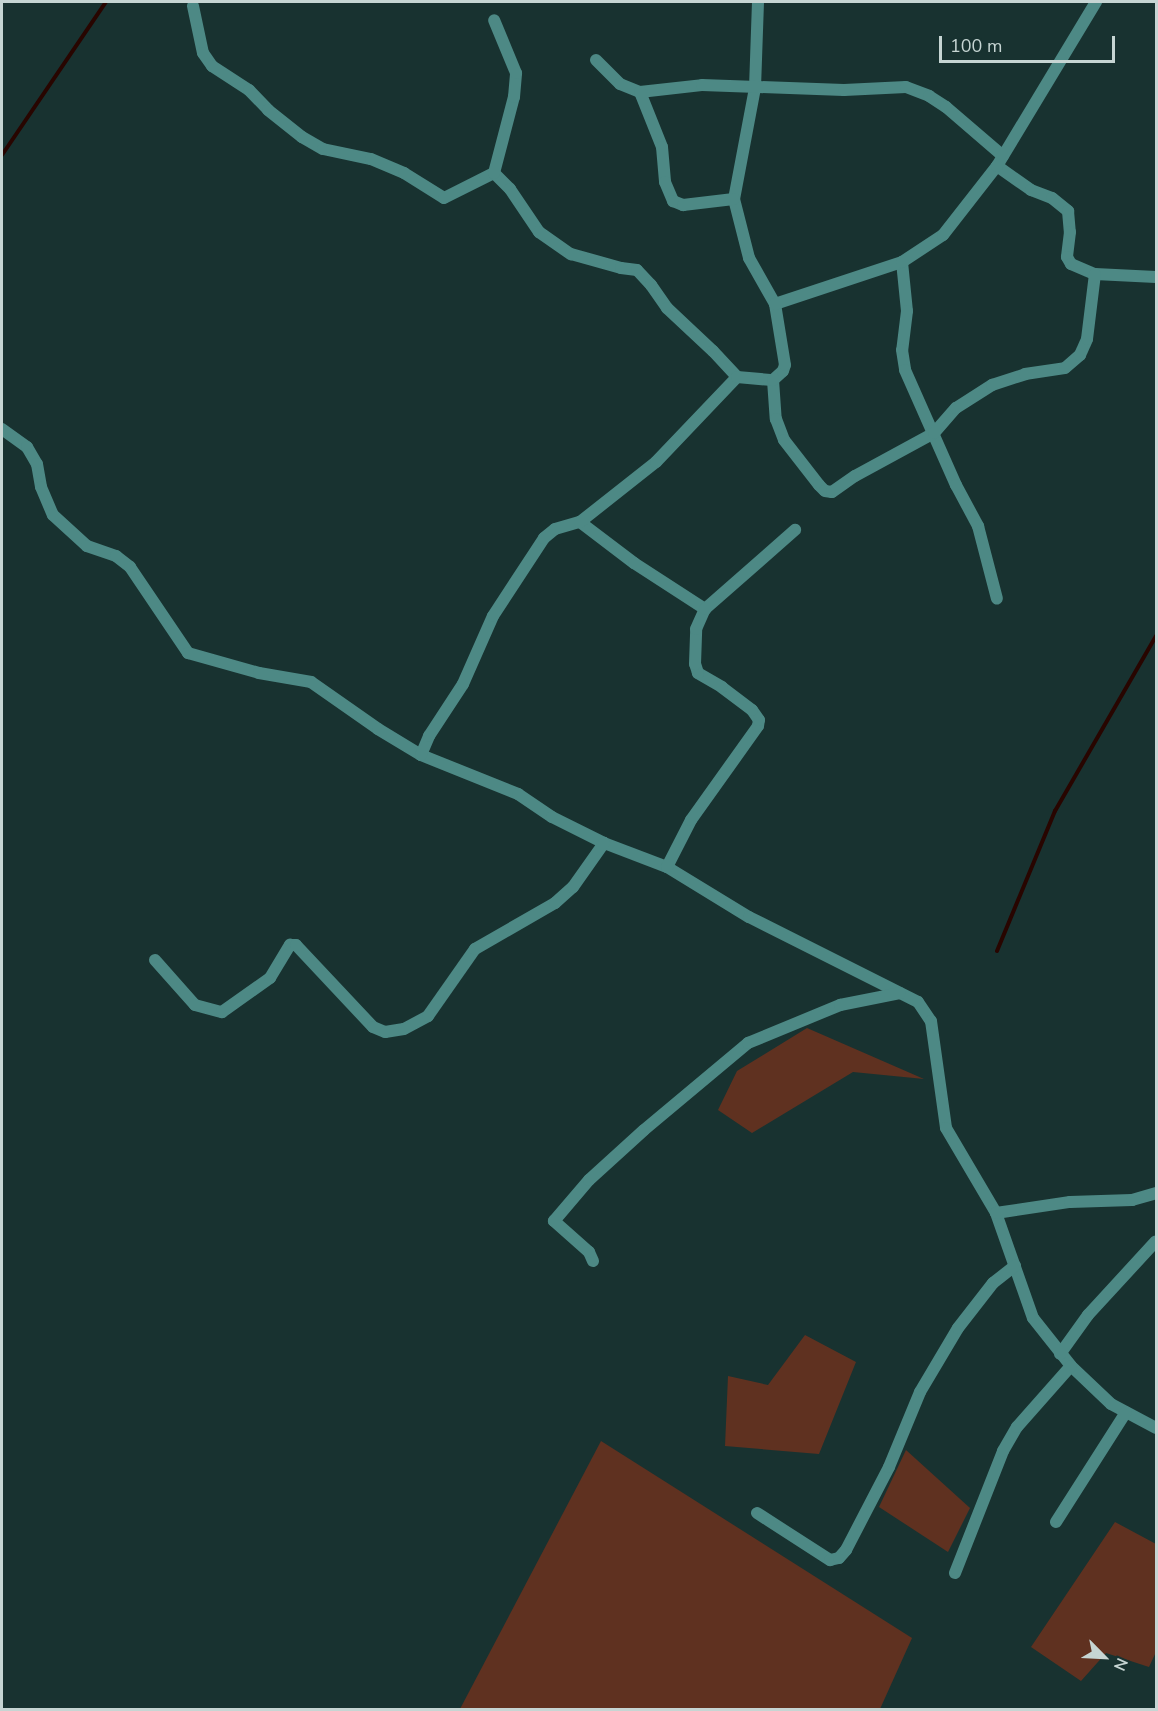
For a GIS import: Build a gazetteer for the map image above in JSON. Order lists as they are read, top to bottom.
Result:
{
  "scale_bar": "100 m",
  "north": "bottom right"
}
